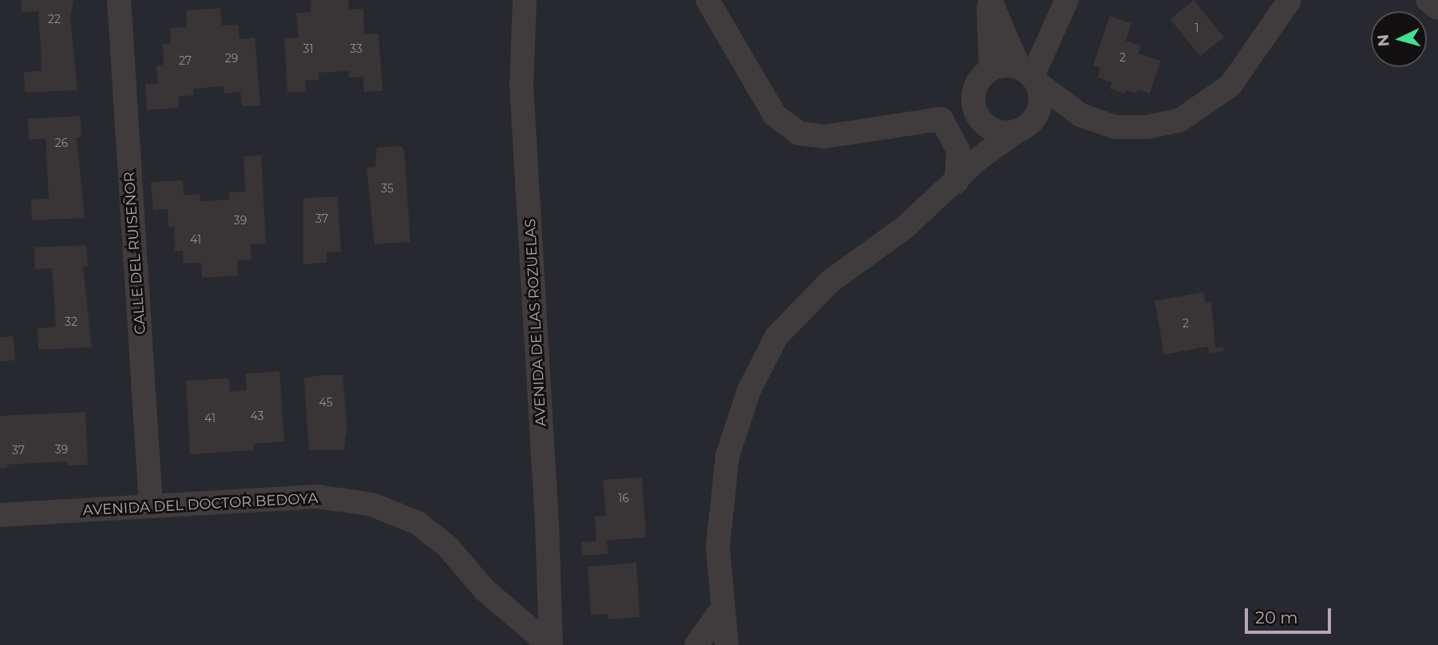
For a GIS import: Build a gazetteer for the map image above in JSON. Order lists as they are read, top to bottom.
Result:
{
  "streets": {
    "street": ["CALLE DEL RUISEÑOR", "AVENIDA DE LAS ROZUELAS", "AVENIDA DEL DOCTOR BEDOYA"]
  },
  "crossings": [
    ["CALLE DEL RUISEÑOR", "AVENIDA DEL DOCTOR BEDOYA"],
    ["AVENIDA DE LAS ROZUELAS", "AVENIDA DEL DOCTOR BEDOYA"]
  ],
  "house_numbers": [
    "22",
    "1",
    "31",
    "33",
    "2",
    "29",
    "27",
    "26",
    "35",
    "37",
    "39",
    "41",
    "32",
    "2",
    "45",
    "43",
    "41",
    "39",
    "37",
    "16"
  ],
  "scale_bar": "20 m",
  "north": "left"
}
